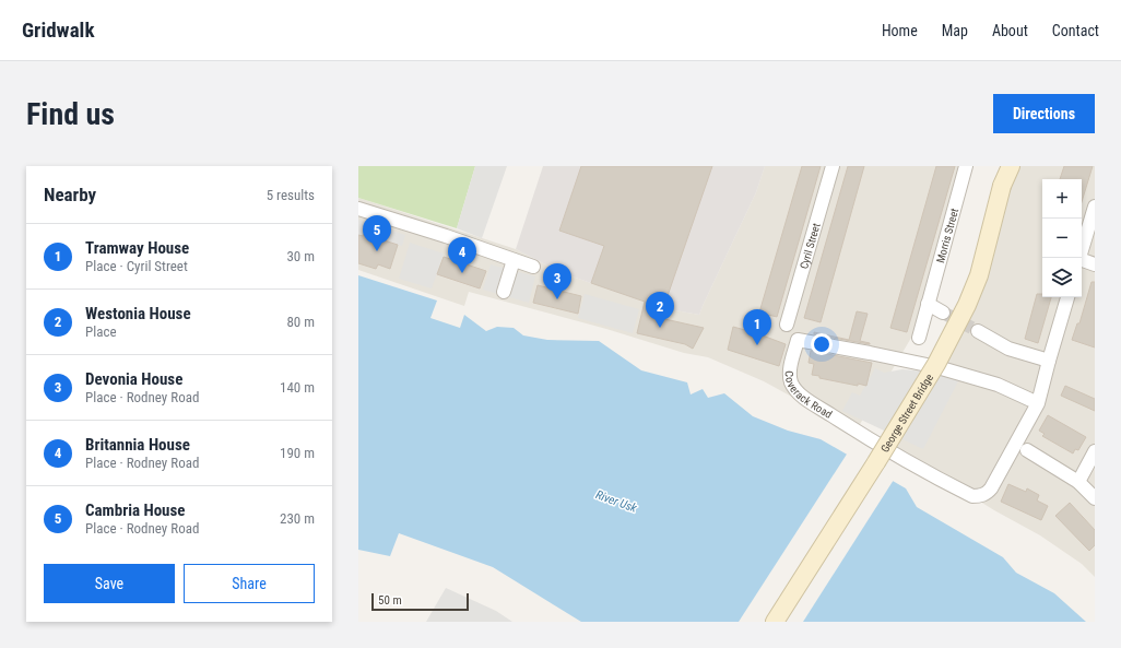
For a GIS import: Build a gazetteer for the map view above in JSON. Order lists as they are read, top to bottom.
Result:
{
  "streets": {
    "main road": ["George Street Bridge"],
    "street": ["Morris Street", "Cyril Street", "Coverack Road"]
  },
  "water": ["River Usk"],
  "scale_bar": "50 m",
  "page": {
    "header": "Gridwalk",
    "nav": [
      "Home",
      "Map",
      "About",
      "Contact"
    ],
    "buttons": [
      "Directions",
      ["Save", "Share"]
    ],
    "title": "Find us",
    "heading": ["Nearby", "5 results"],
    "map_buttons": ["+", "−"],
    "pins": [
      "5",
      "4",
      "3",
      "2",
      "1"
    ],
    "list": [
      {
        "mark": "1",
        "name": "Tramway House",
        "note": "Place · Cyril Street",
        "value": "30 m"
      },
      {
        "mark": "2",
        "name": "Westonia House",
        "note": "Place",
        "value": "80 m"
      },
      {
        "mark": "3",
        "name": "Devonia House",
        "note": "Place · Rodney Road",
        "value": "140 m"
      },
      {
        "mark": "4",
        "name": "Britannia House",
        "note": "Place · Rodney Road",
        "value": "190 m"
      },
      {
        "mark": "5",
        "name": "Cambria House",
        "note": "Place · Rodney Road",
        "value": "230 m"
      }
    ],
    "scale": "50 m"
  }
}
